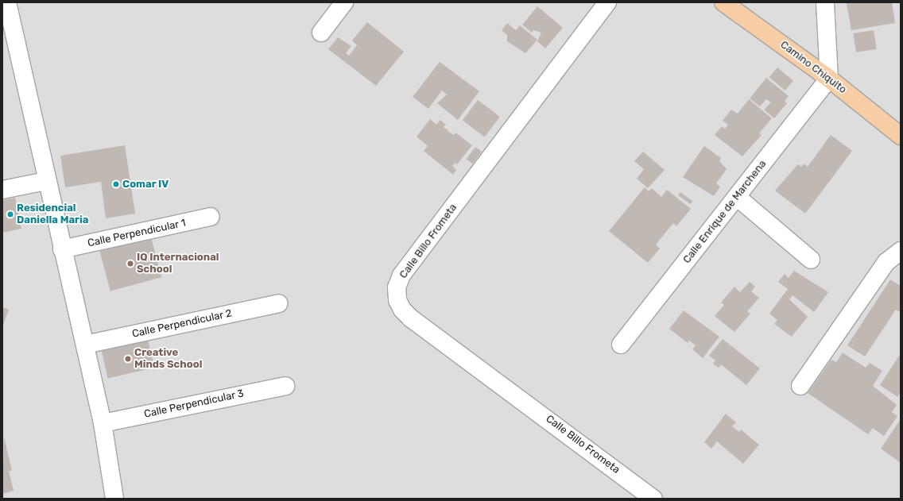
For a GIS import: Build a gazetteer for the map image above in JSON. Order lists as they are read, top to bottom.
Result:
{
  "streets": {
    "main road": ["Camino Chiquito"],
    "street": [
      "Calle Enrique de Marchena",
      "Calle Perpendicular 1",
      "Calle Billo Frometa",
      "Calle Perpendicular 2",
      "Calle Perpendicular 3"
    ]
  },
  "crossings": [
    ["Camino Chiquito", "Calle Enrique de Marchena"]
  ],
  "places": [
    "Comar IV",
    "Residencial Daniella Maria",
    "IQ Internacional School",
    "Creative Minds School"
  ]
}
